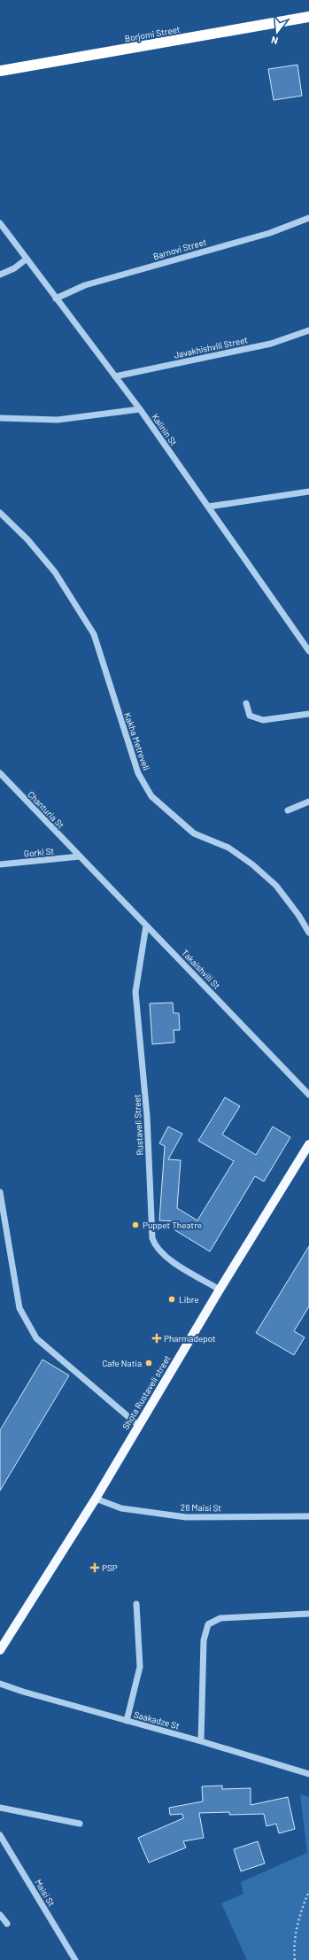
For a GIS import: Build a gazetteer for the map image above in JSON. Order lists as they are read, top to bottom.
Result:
{
  "streets": {
    "highway": ["Borjomi Street"],
    "main road": ["Shota Rustaveli street"],
    "street": [
      "Barnovi Street",
      "Javakhishvili Street",
      "Kalinin St",
      "Kakha Metreveli",
      "Chanturia St",
      "Gorki St",
      "Takaishvili St",
      "Rustaveli Street",
      "26 Maisi St",
      "Saakadze St",
      "Maisi St"
    ]
  },
  "crossings": [
    ["Barnovi Street", "Kalinin St"],
    ["Javakhishvili Street", "Kalinin St"],
    ["Chanturia St", "Gorki St"],
    ["Chanturia St", "Takaishvili St"],
    ["Gorki St", "Takaishvili St"],
    ["Takaishvili St", "Rustaveli Street"],
    ["Rustaveli Street", "Shota Rustaveli street"],
    ["Shota Rustaveli street", "26 Maisi St"]
  ],
  "places": {
    "other": ["Puppet Theatre", "Libre", "Cafe Natia"],
    "health": ["Pharmadepot", "PSP"]
  },
  "north": "bottom"
}
